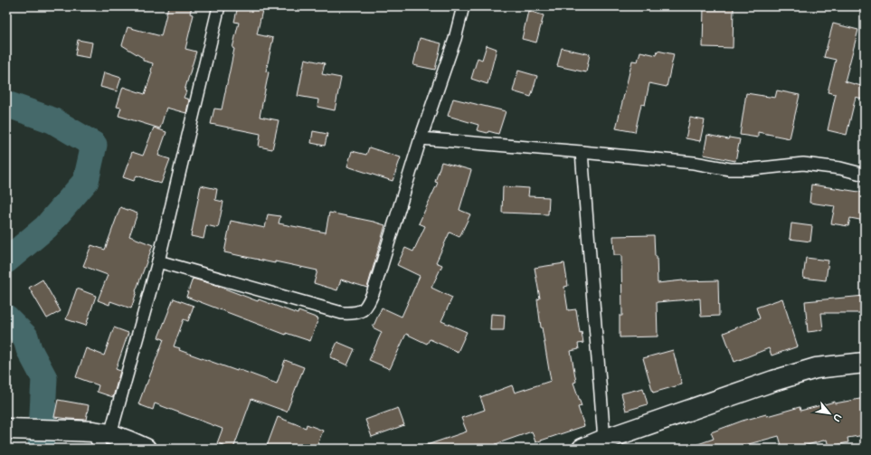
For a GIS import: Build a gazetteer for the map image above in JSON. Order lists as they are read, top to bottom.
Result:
{
  "north": "bottom right"
}
